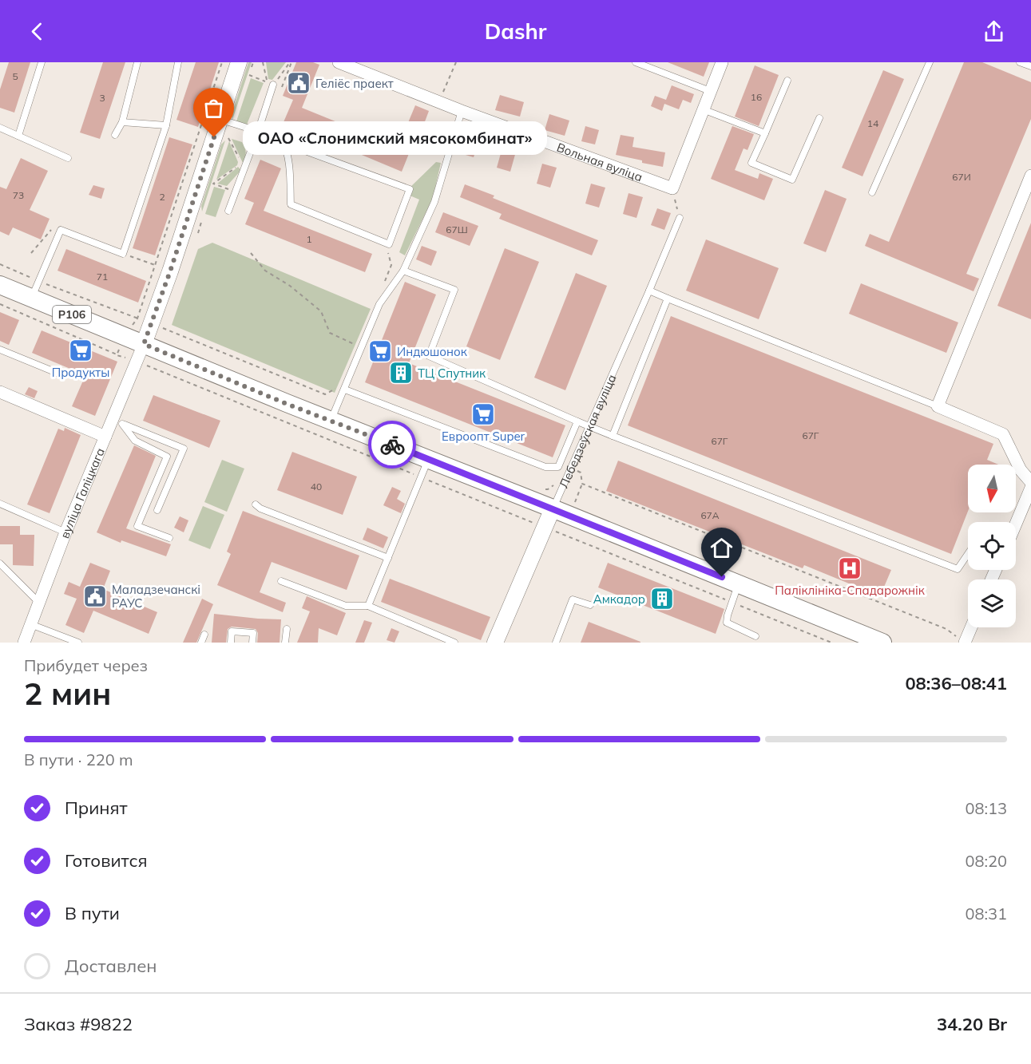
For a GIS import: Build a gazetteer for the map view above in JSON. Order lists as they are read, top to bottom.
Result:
{
  "streets": {
    "main road": ["Р106"],
    "street": ["Вольная вуліца", "Лебедзеўская вуліца", "вуліца Галіцкага"]
  },
  "crossings": [
    ["Р106", "Лебедзеўская вуліца"],
    ["Р106", "вуліца Галіцкага"]
  ],
  "places": {
    "public building": ["Геліёс праект", "Маладзечанскі РАУС"],
    "other": ["ОАО «Слонимский мясокомбинат»"],
    "supermarket": ["Продукты", "Индюшонок", "Евроопт Super"],
    "building": ["ТЦ Спутник", "Амкадор"],
    "hospital": ["Паліклініка-Спадарожнік"]
  },
  "house_numbers": [
    "5",
    "16",
    "3",
    "14",
    "67И",
    "73",
    "2",
    "67Ш",
    "1",
    "71",
    "67Г",
    "67Г",
    "40",
    "67А"
  ],
  "north": "bottom",
  "page": {
    "header": "Dashr",
    "bubble": "ОАО «Слонимский мясокомбинат»",
    "heading": ["2 мин", "Прибудет через", "08:36–08:41"],
    "panel": ["Заказ #9822", "34.20 Br"],
    "bar": "В пути · 220 m",
    "list": [
      ["Принят", "08:13"],
      ["Готовится", "08:20"],
      ["В пути", "08:31"],
      "Доставлен"
    ]
  }
}
